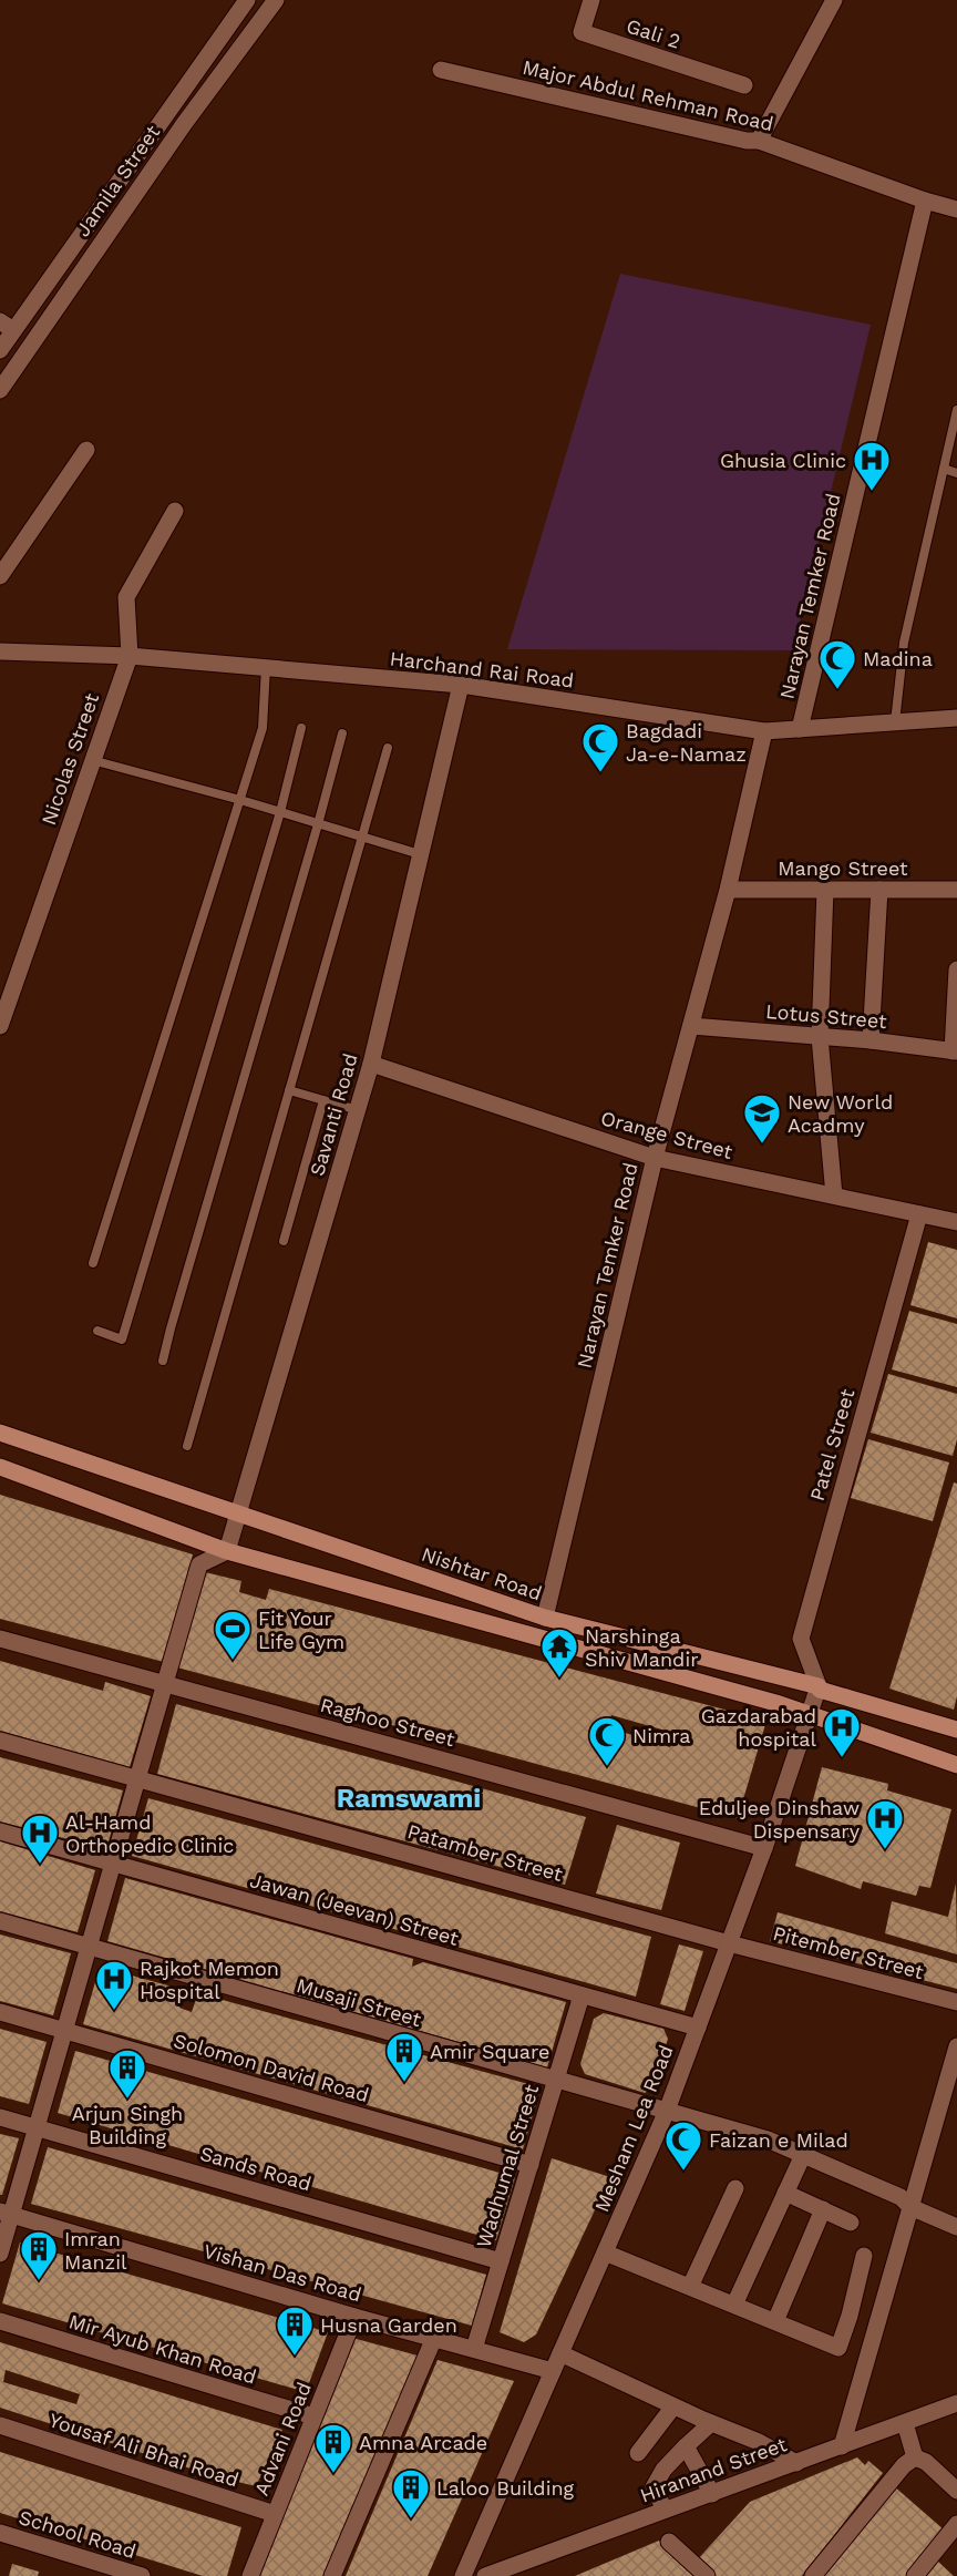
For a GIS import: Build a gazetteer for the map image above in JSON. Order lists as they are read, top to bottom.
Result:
{
  "streets": {
    "main road": ["Nishtar Road"],
    "street": [
      "Gali 2",
      "Major Abdul Rehman Road",
      "Jamila Street",
      "Narayan Temker Road",
      "Harchand Rai Road",
      "Nicolas Street",
      "Mango Street",
      "Lotus Street",
      "Savanti Road",
      "Orange Street",
      "Patel Street",
      "Raghoo Street",
      "Patamber Street",
      "Jawan (Jeevan) Street",
      "Pitember Street",
      "Musaji Street",
      "Solomon David Road",
      "Mesham Lea Road",
      "Wadhumal Street",
      "Sands Road",
      "Vishan Das Road",
      "Mir Ayub Khan Road",
      "Advani Road",
      "Yousaf Ali Bhai Road",
      "Hiranand Street",
      "School Road"
    ]
  },
  "crossings": [
    ["Major Abdul Rehman Road", "Narayan Temker Road"],
    ["Narayan Temker Road", "Harchand Rai Road"],
    ["Narayan Temker Road", "Mango Street"],
    ["Narayan Temker Road", "Lotus Street"],
    ["Narayan Temker Road", "Orange Street"],
    ["Narayan Temker Road", "Nishtar Road"],
    ["Harchand Rai Road", "Nicolas Street"],
    ["Harchand Rai Road", "Savanti Road"],
    ["Savanti Road", "Orange Street"],
    ["Savanti Road", "Nishtar Road"],
    ["Orange Street", "Patel Street"],
    ["Patel Street", "Nishtar Road"],
    ["Patel Street", "Mesham Lea Road"],
    ["Nishtar Road", "Mesham Lea Road"],
    ["Raghoo Street", "Mesham Lea Road"],
    ["Patamber Street", "Pitember Street"],
    ["Patamber Street", "Mesham Lea Road"],
    ["Jawan (Jeevan) Street", "Mesham Lea Road"],
    ["Jawan (Jeevan) Street", "Wadhumal Street"],
    ["Pitember Street", "Mesham Lea Road"],
    ["Musaji Street", "Mesham Lea Road"],
    ["Musaji Street", "Wadhumal Street"],
    ["Solomon David Road", "Wadhumal Street"],
    ["Mesham Lea Road", "Vishan Das Road"],
    ["Wadhumal Street", "Sands Road"],
    ["Wadhumal Street", "Vishan Das Road"],
    ["Vishan Das Road", "Advani Road"],
    ["Mir Ayub Khan Road", "Advani Road"],
    ["Advani Road", "Yousaf Ali Bhai Road"]
  ],
  "districts": ["Ramswami"],
  "places": {
    "hospital": [
      "Ghusia Clinic",
      "Gazdarabad hospital",
      "Eduljee Dinshaw Dispensary",
      "Al-Hamd Orthopedic Clinic",
      "Rajkot Memon Hospital"
    ],
    "mosque": [
      "Madina",
      "Bagdadi Ja-e-Namaz",
      "Nimra",
      "Faizan e Milad"
    ],
    "school or university": ["New World Acadmy"],
    "sports": ["Fit Your Life Gym"],
    "temple": ["Narshinga Shiv Mandir"],
    "building": [
      "Amir Square",
      "Arjun Singh Building",
      "Imran Manzil",
      "Husna Garden",
      "Amna Arcade",
      "Laloo Building"
    ]
  }
}
